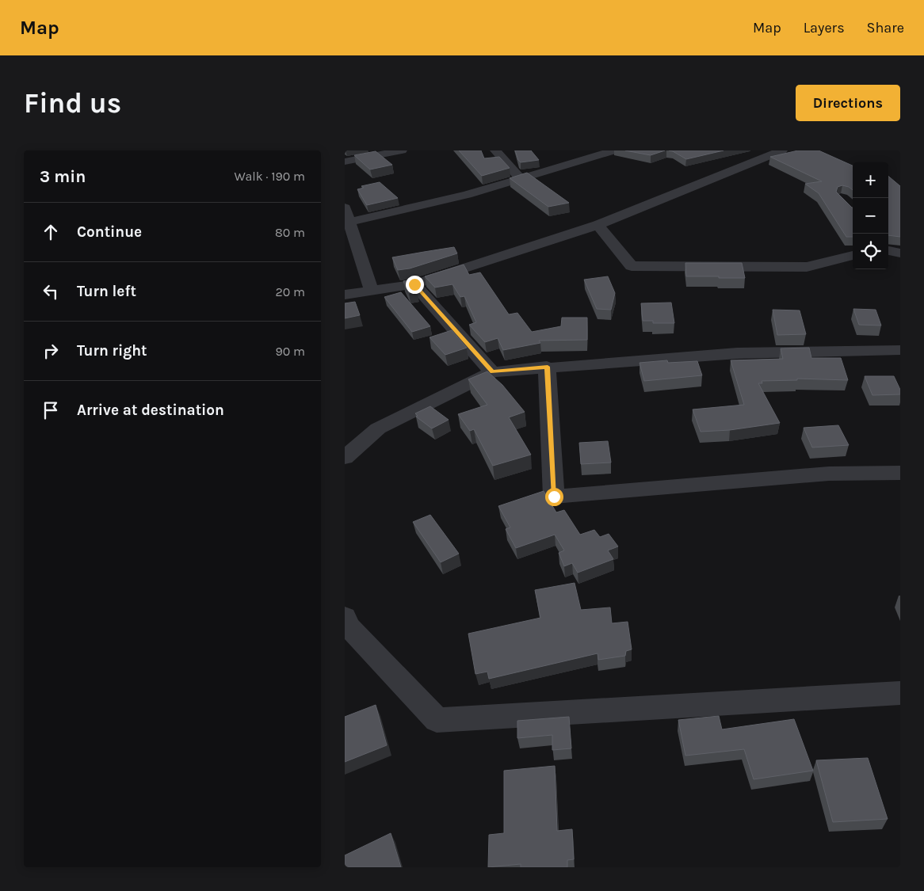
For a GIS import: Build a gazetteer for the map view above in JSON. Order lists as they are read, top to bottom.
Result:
{
  "page": {
    "header": "Map",
    "nav": ["Map", "Layers", "Share"],
    "buttons": "Directions",
    "title": "Find us",
    "heading": ["3 min", "Walk · 190 m"],
    "map_buttons": ["+", "−"],
    "list": [
      ["Continue", "80 m"],
      ["Turn left", "20 m"],
      ["Turn right", "90 m"],
      "Arrive at destination"
    ]
  }
}
